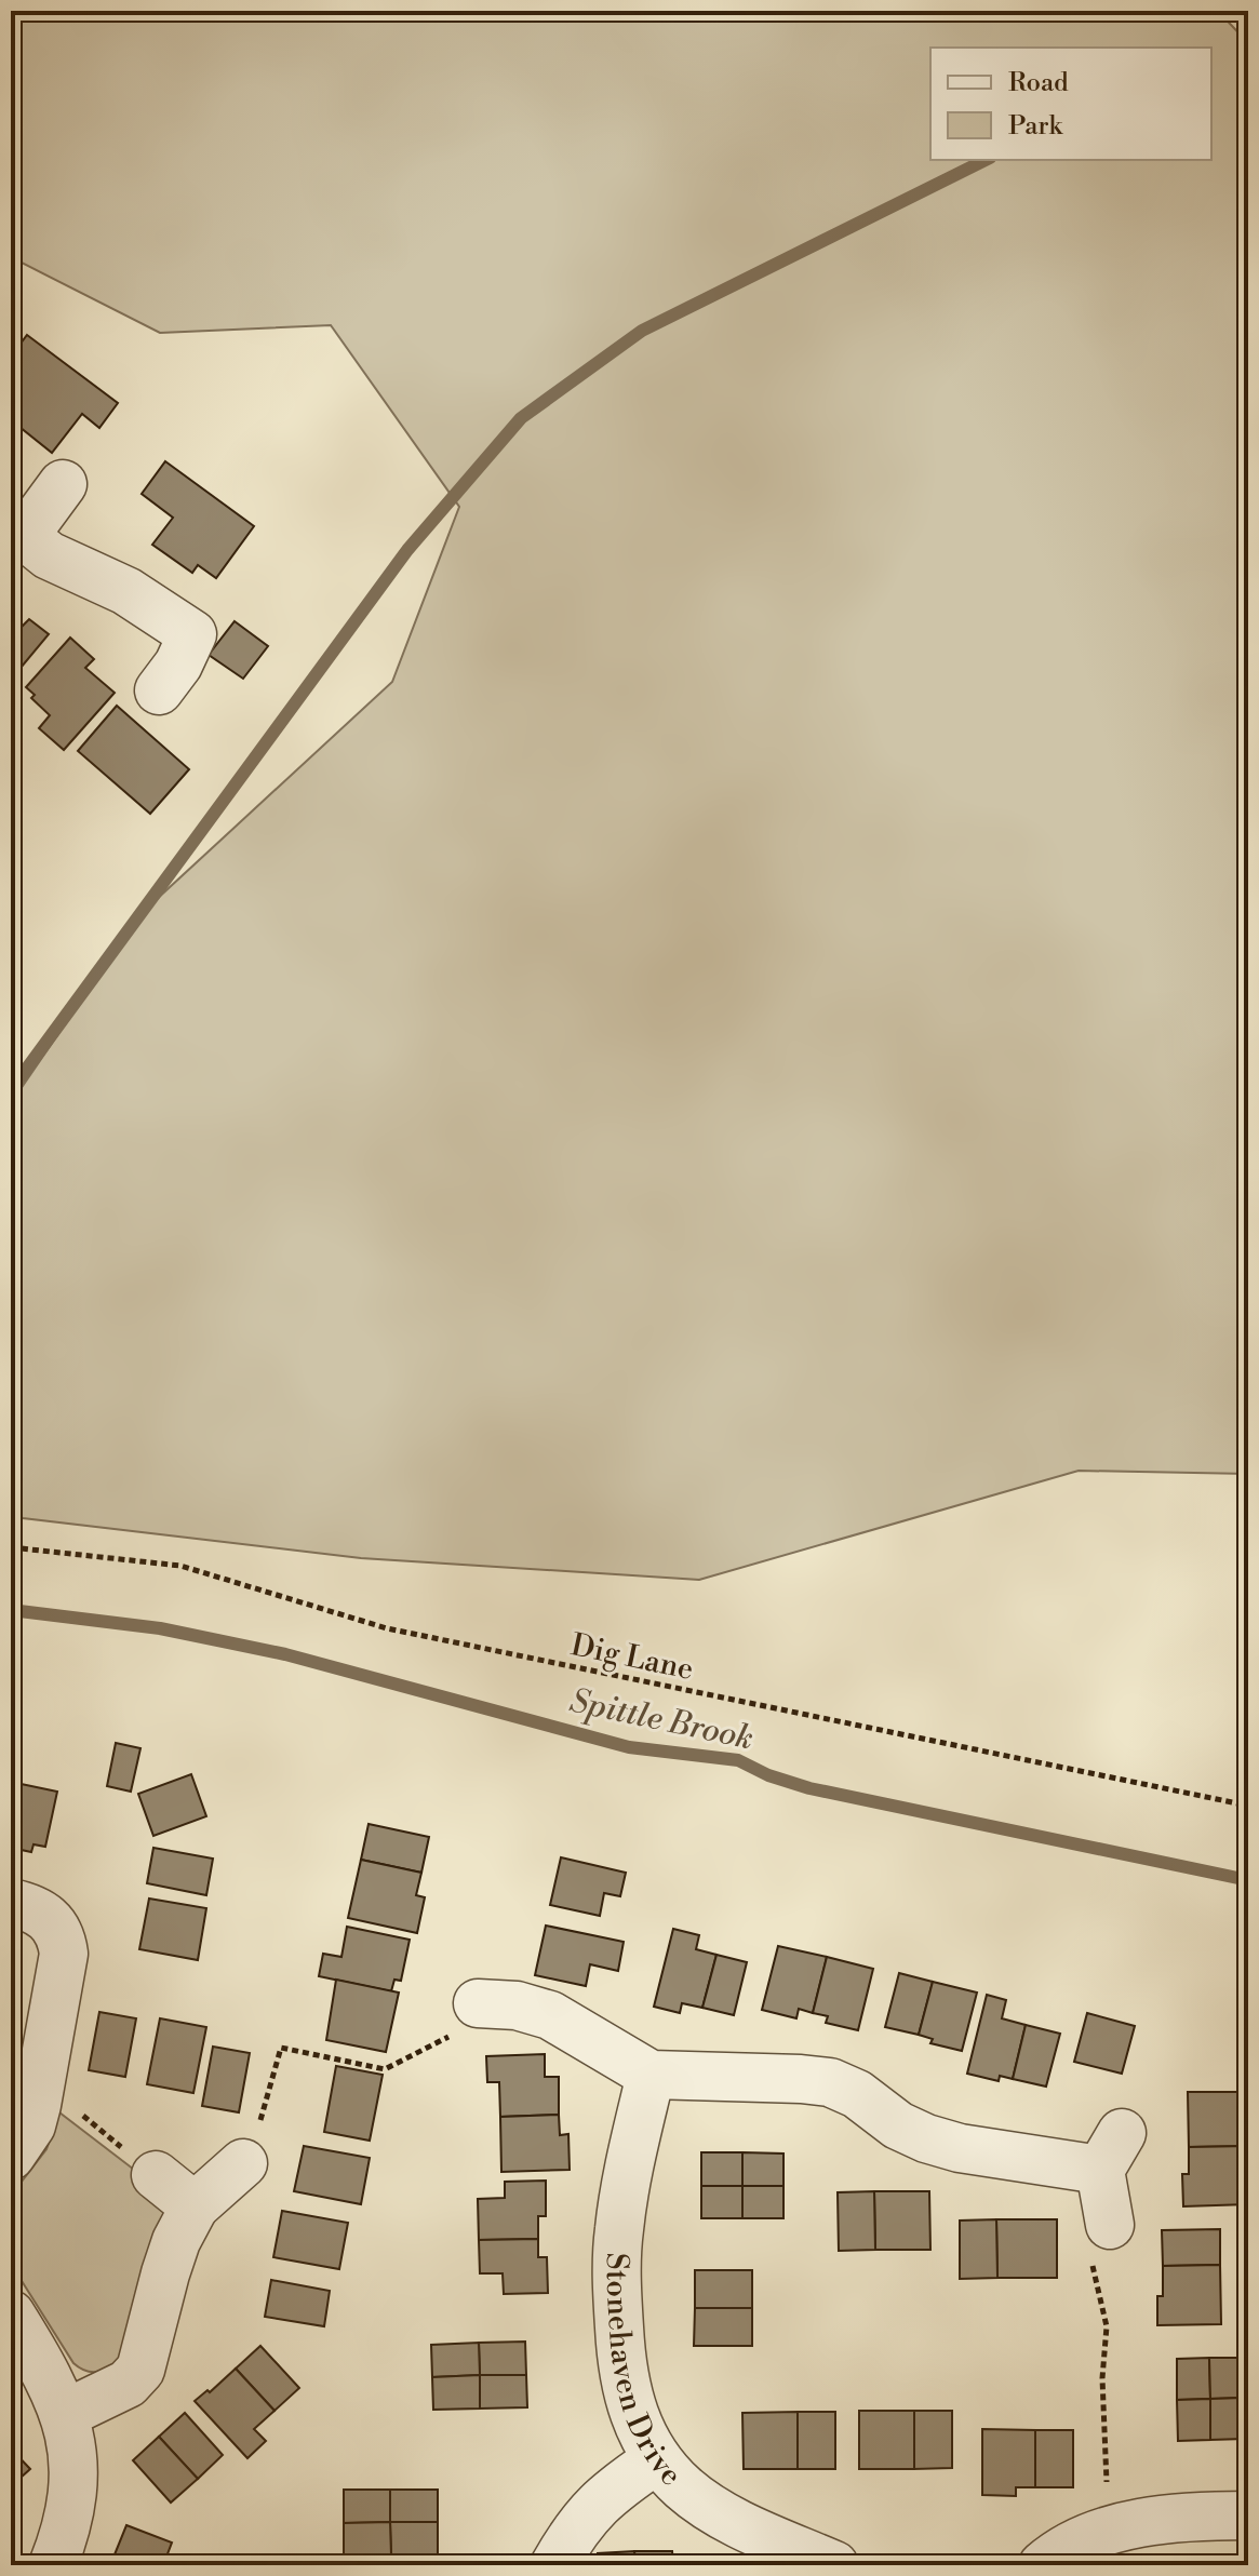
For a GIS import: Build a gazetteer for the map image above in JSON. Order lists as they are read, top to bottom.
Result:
{
  "streets": {
    "street": ["Stonehaven Drive"],
    "path": ["Dig Lane"]
  },
  "water": ["Spittle Brook"],
  "legend": ["Road", "Park"]
}
